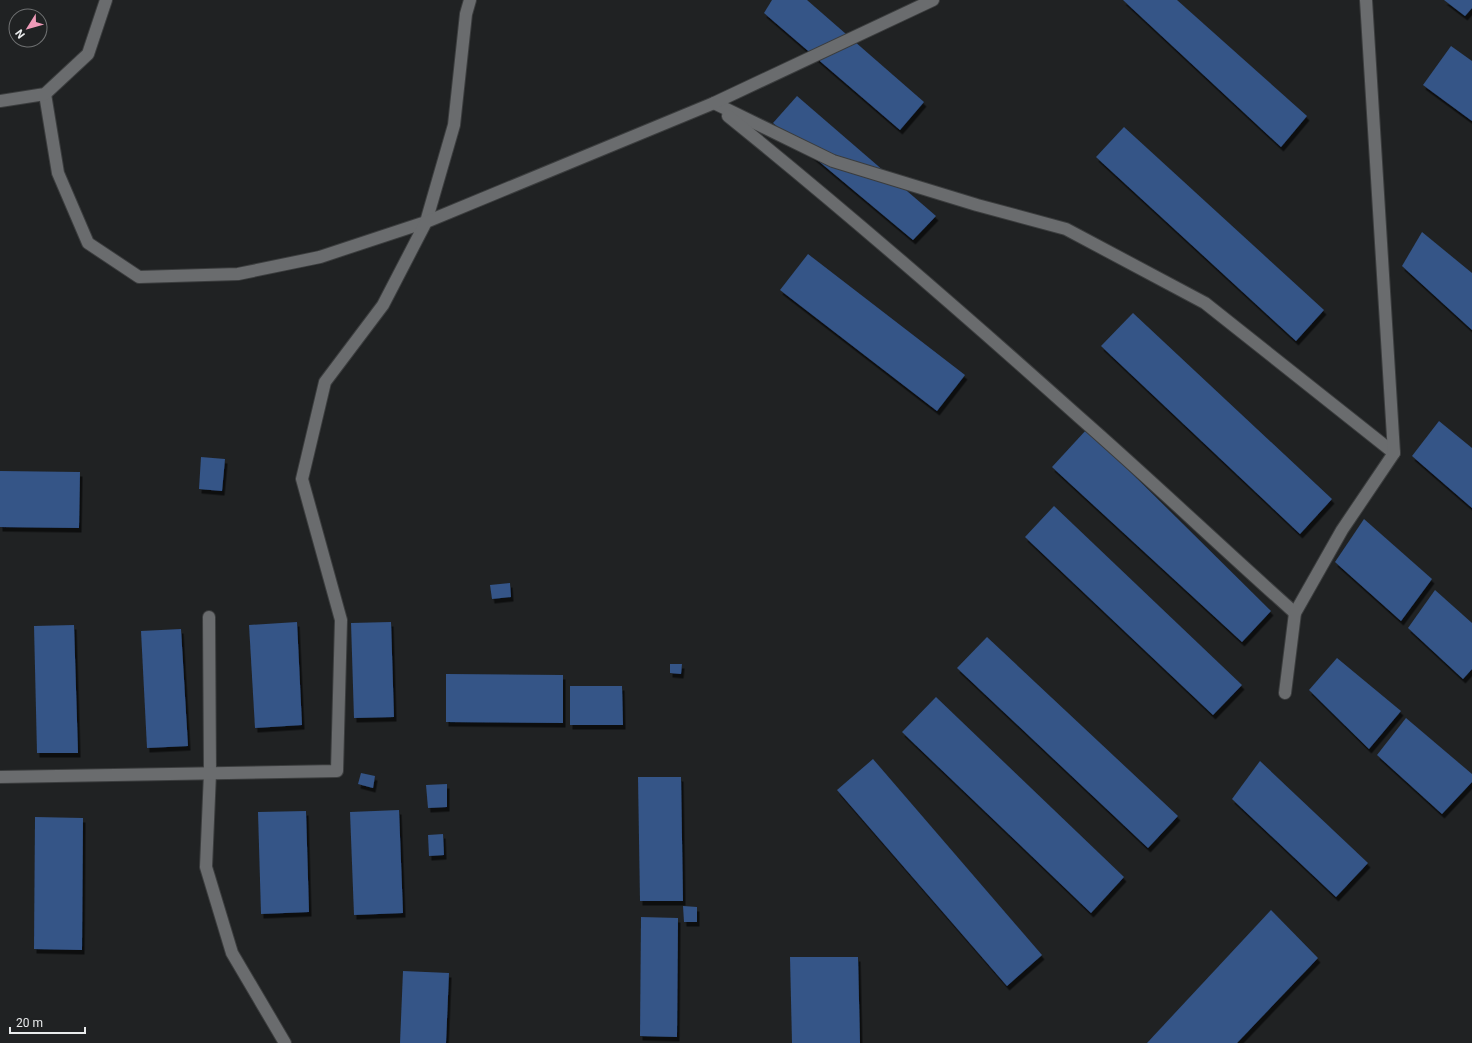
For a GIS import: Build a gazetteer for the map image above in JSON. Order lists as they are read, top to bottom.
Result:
{
  "scale_bar": "20 m",
  "north": "bottom left"
}
